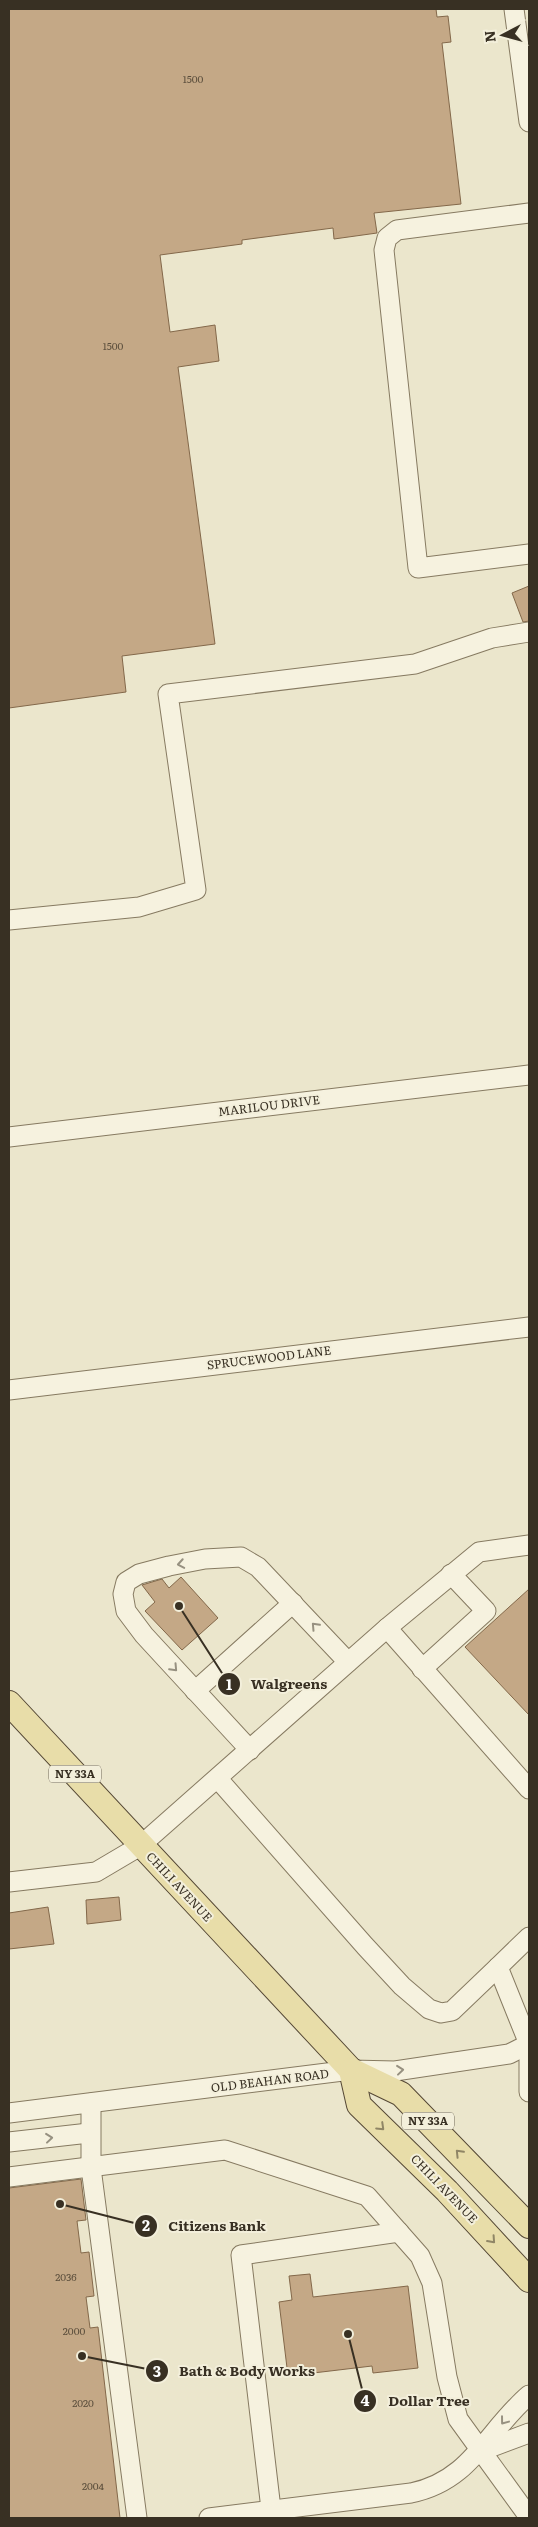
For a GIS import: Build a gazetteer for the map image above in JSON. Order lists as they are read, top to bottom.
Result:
{
  "streets": {
    "main road": ["NY 33A", "CHILI AVENUE"],
    "street": ["MARILOU DRIVE", "SPRUCEWOOD LANE", "OLD BEAHAN ROAD"]
  },
  "crossings": [
    ["CHILI AVENUE", "OLD BEAHAN ROAD"]
  ],
  "places": [
    "Walgreens",
    "Citizens Bank",
    "Dollar Tree",
    "Bath & Body Works"
  ],
  "house_numbers": [
    "1500",
    "1500",
    "2036",
    "2000",
    "2020",
    "2004"
  ],
  "north": "left"
}
